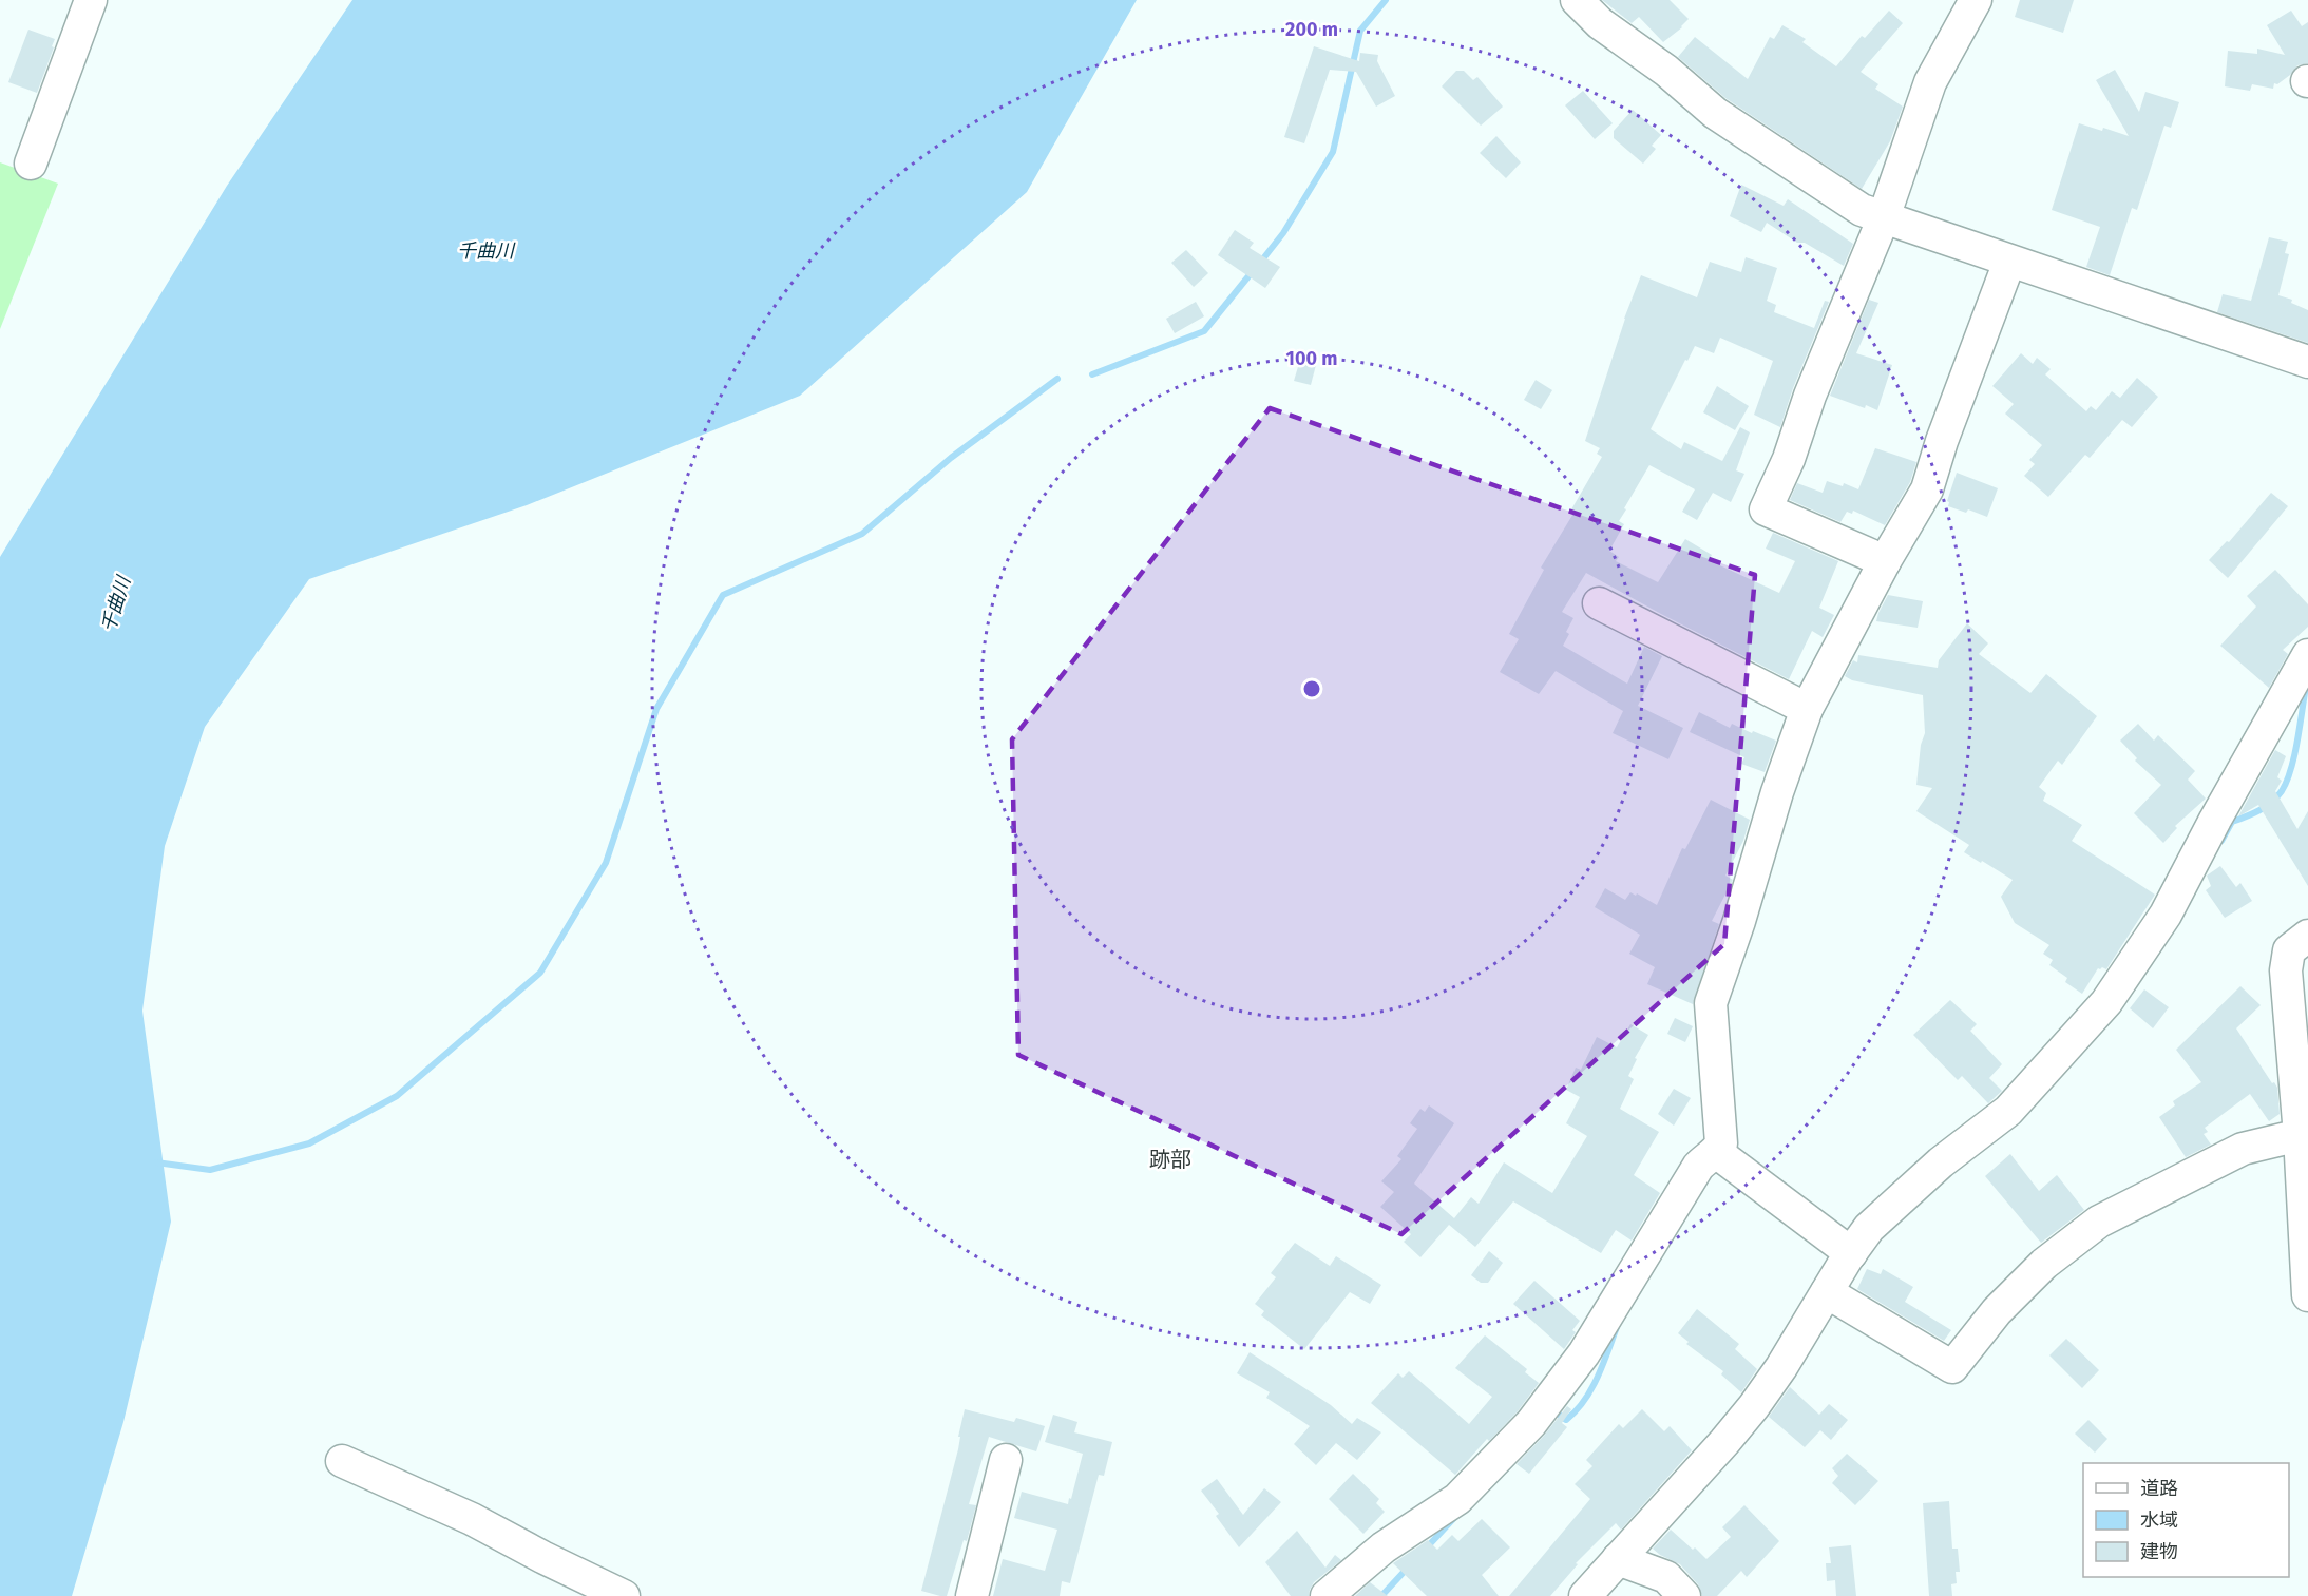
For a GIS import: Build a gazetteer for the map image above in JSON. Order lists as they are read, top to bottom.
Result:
{
  "districts": ["跡部"],
  "water": ["千曲川"],
  "legend": ["道路", "水域", "建物"],
  "rings": ["200 m", "100 m"]
}
